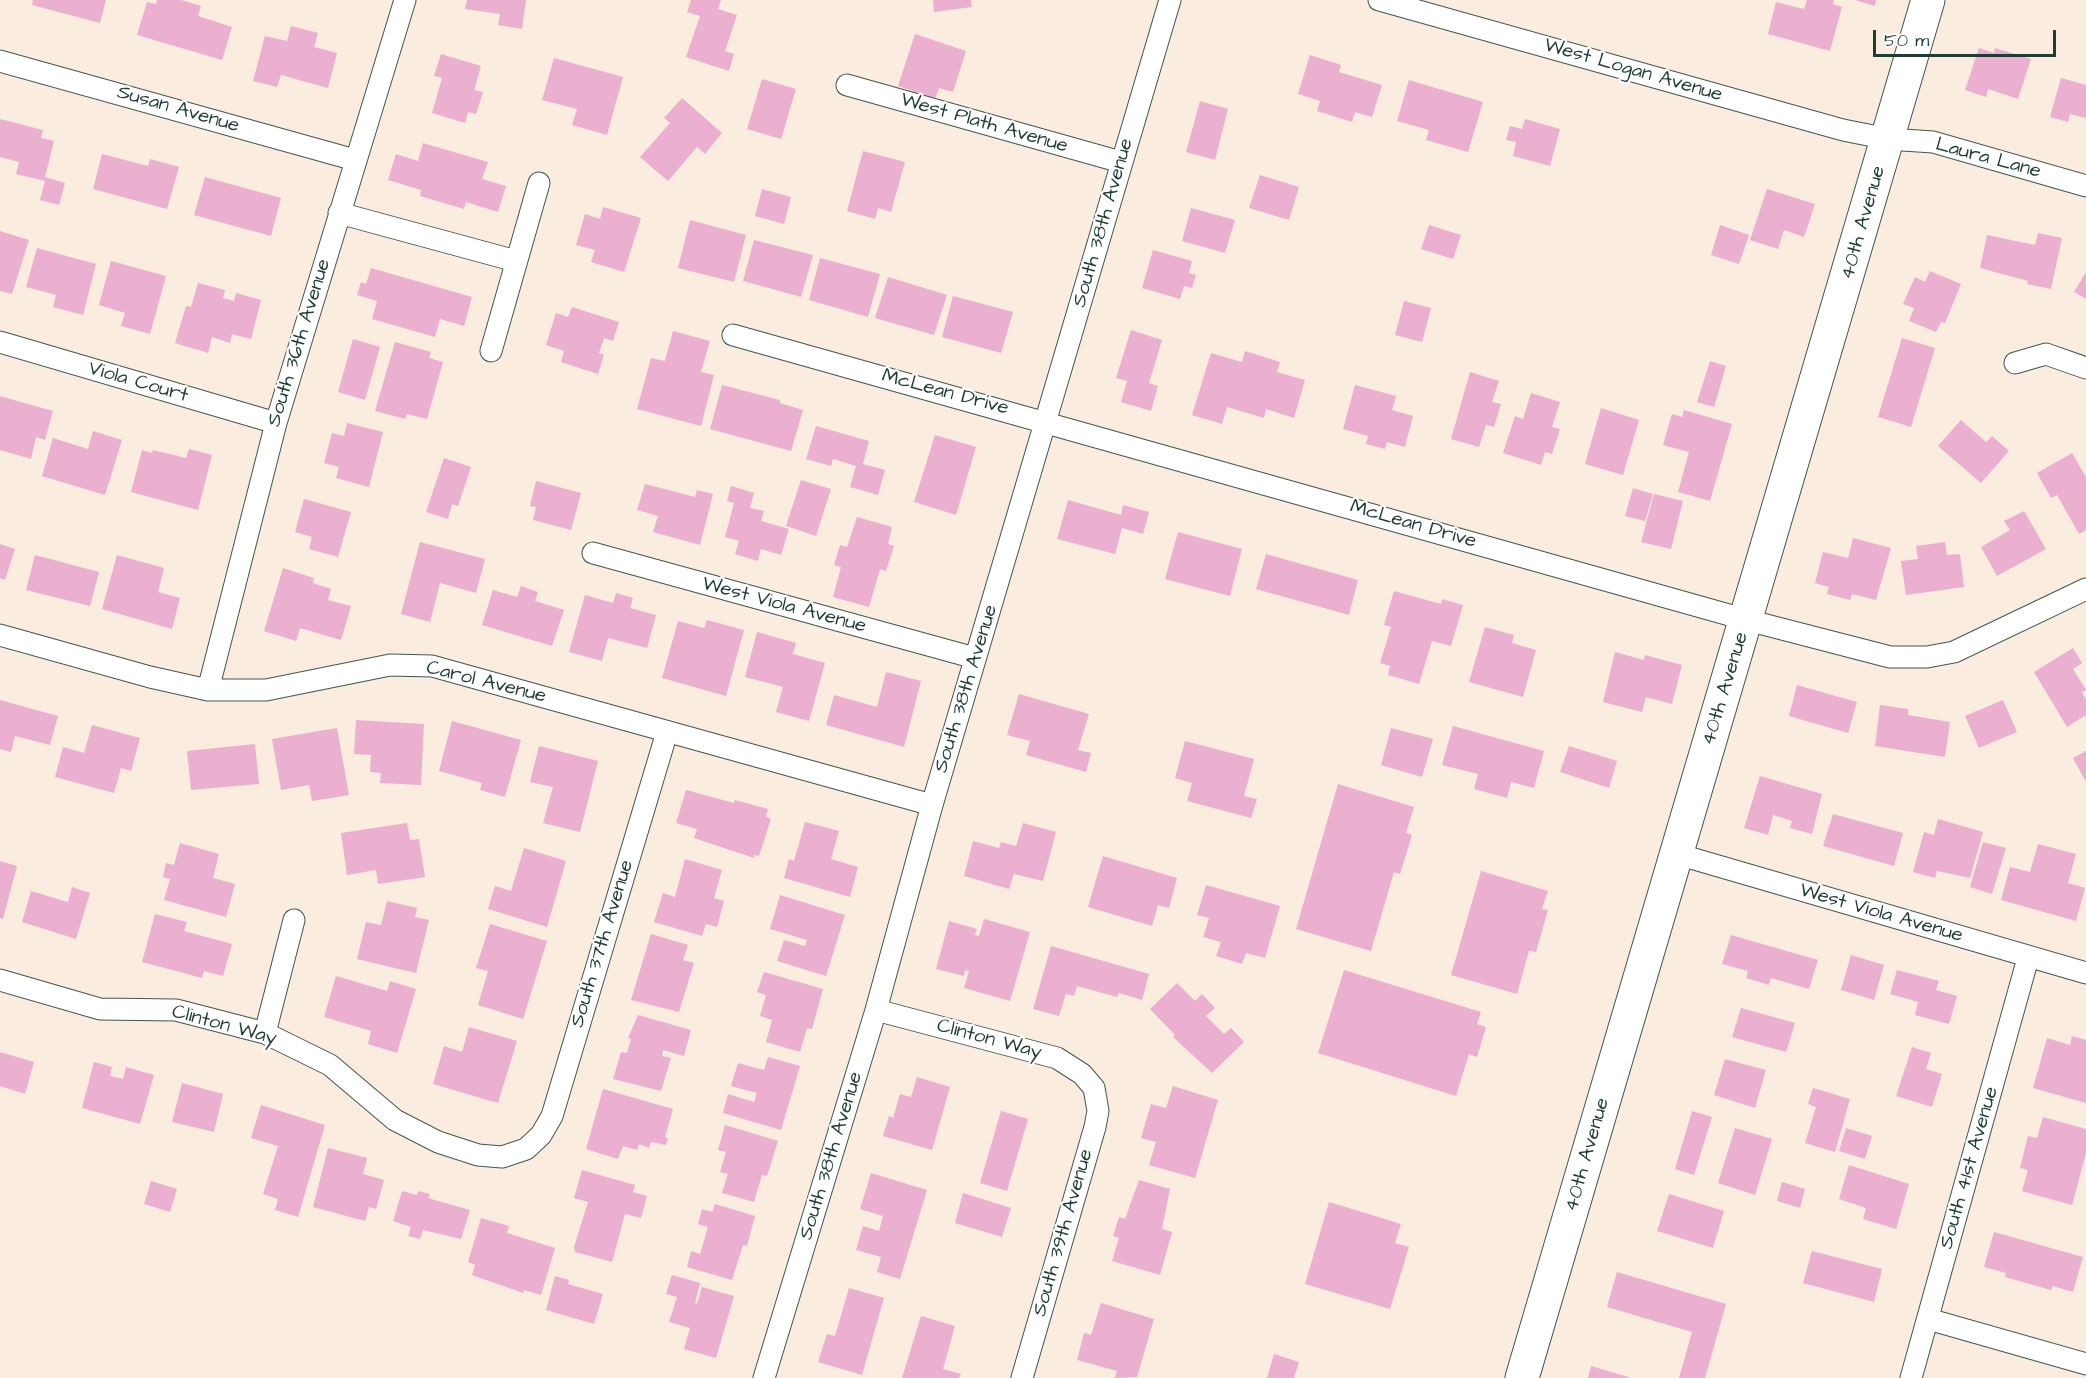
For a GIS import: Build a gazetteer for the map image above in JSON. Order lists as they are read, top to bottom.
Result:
{
  "streets": {
    "main road": ["40th Avenue"],
    "street": [
      "West Logan Avenue",
      "Susan Avenue",
      "West Plath Avenue",
      "Laura Lane",
      "South 38th Avenue",
      "South 36th Avenue",
      "Viola Court",
      "McLean Drive",
      "West Viola Avenue",
      "Carol Avenue",
      "South 37th Avenue",
      "Clinton Way",
      "South 41st Avenue",
      "South 39th Avenue"
    ]
  },
  "crossings": [
    ["West Logan Avenue", "Laura Lane"],
    ["West Logan Avenue", "40th Avenue"],
    ["Susan Avenue", "South 36th Avenue"],
    ["West Plath Avenue", "South 38th Avenue"],
    ["Laura Lane", "40th Avenue"],
    ["South 38th Avenue", "McLean Drive"],
    ["South 38th Avenue", "West Viola Avenue"],
    ["South 38th Avenue", "Carol Avenue"],
    ["South 38th Avenue", "Clinton Way"],
    ["40th Avenue", "McLean Drive"],
    ["40th Avenue", "West Viola Avenue"],
    ["South 36th Avenue", "Viola Court"],
    ["South 36th Avenue", "Carol Avenue"],
    ["West Viola Avenue", "South 41st Avenue"],
    ["Carol Avenue", "South 37th Avenue"],
    ["South 37th Avenue", "Clinton Way"],
    ["Clinton Way", "South 39th Avenue"]
  ],
  "scale_bar": "50 m"
}
